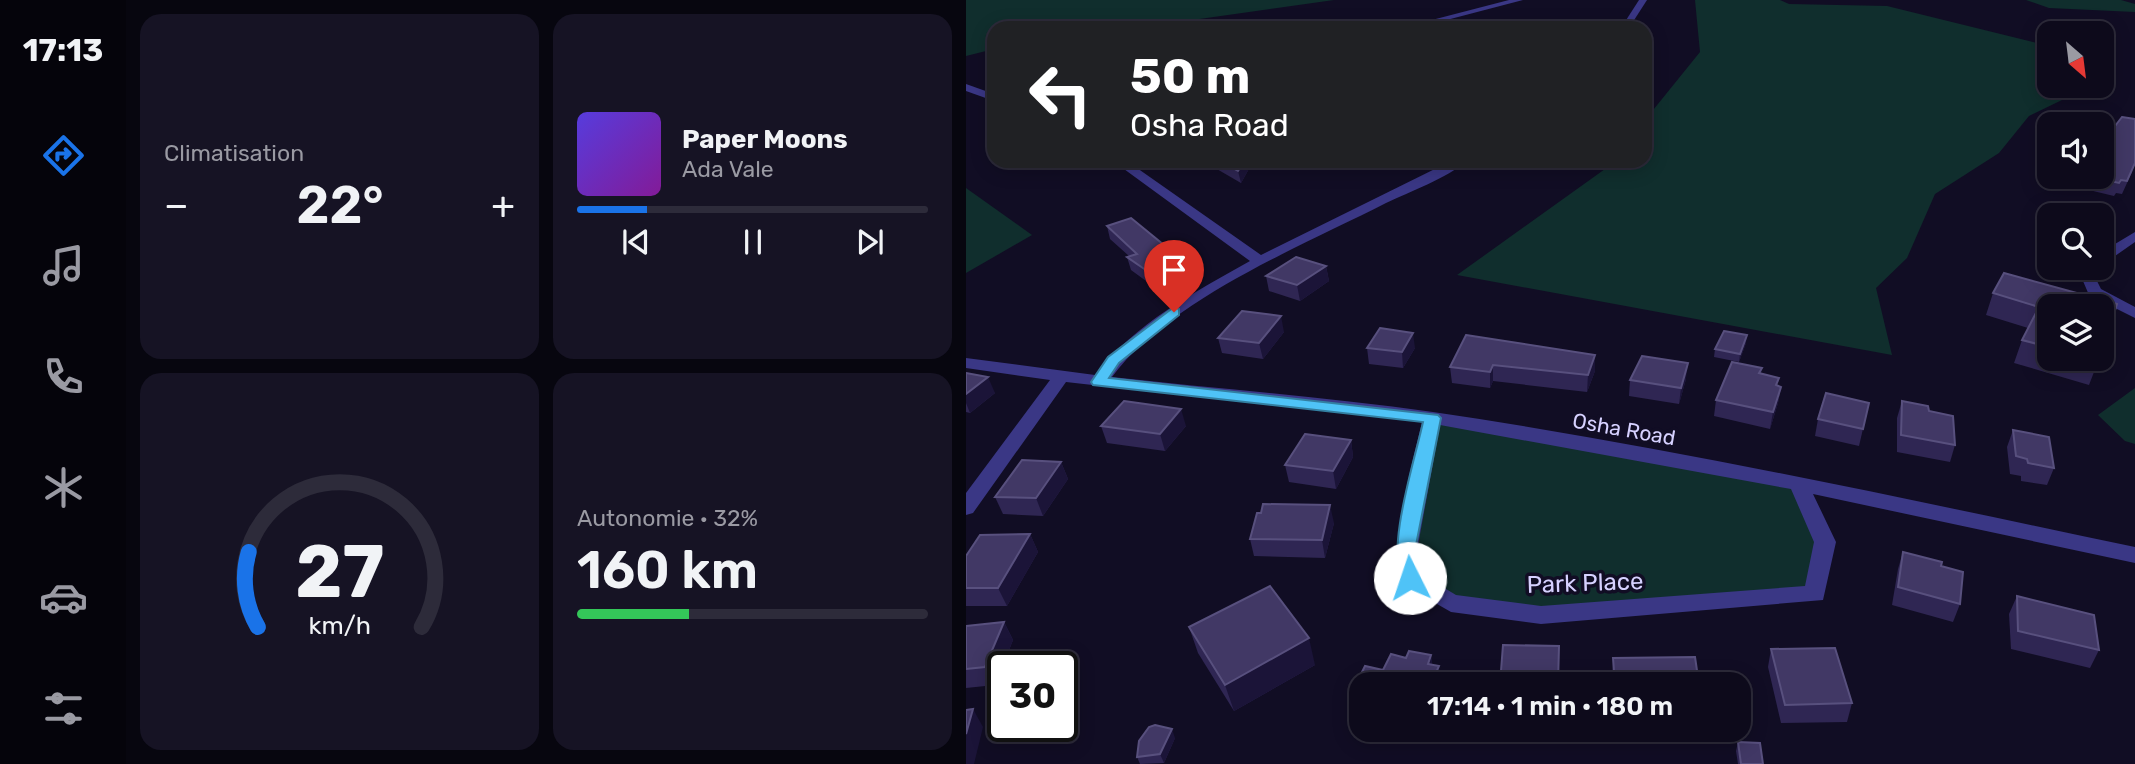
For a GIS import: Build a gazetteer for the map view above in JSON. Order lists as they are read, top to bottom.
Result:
{
  "streets": {
    "street": ["Osha Road", "Park Place"]
  },
  "crossings": [
    ["Osha Road", "Park Place"]
  ],
  "north": "bottom right",
  "page": {
    "tabs": "17:13",
    "tile": [
      "Climatisation",
      ["Autonomie · 32%", "160 km"]
    ],
    "turn": ["50 m", "Osha Road"],
    "song": ["Paper Moons", "Ada Vale"],
    "heat": ["−", "22°", "+"],
    "limit": "30",
    "trip": "17:14 · 1 min · 180 m",
    "gauge": ["27", "km/h"]
  }
}
